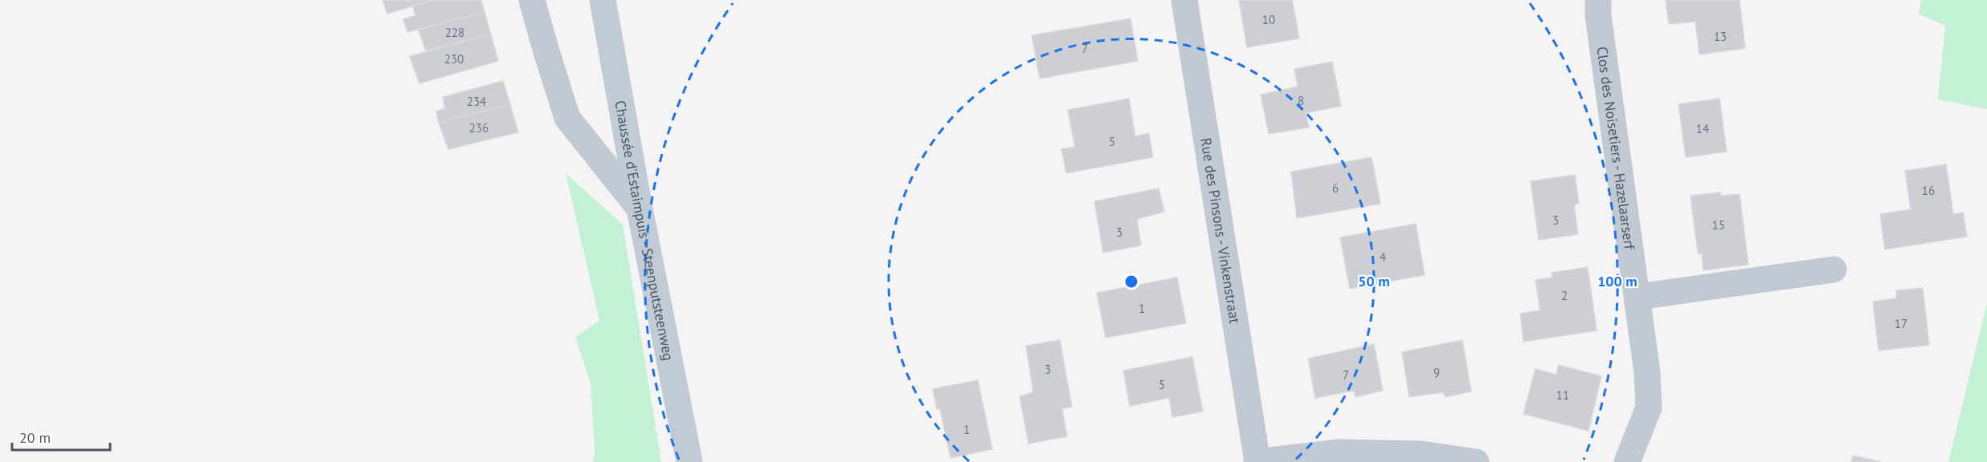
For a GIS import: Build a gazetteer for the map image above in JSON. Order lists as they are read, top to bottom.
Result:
{
  "streets": {
    "main road": ["Chaussée d'Estaimpuis - Steenputsteenweg"],
    "street": ["Clos des Noisetiers - Hazelaarserf", "Rue des Pinsons - Vinkenstraat"]
  },
  "house_numbers": [
    "10",
    "228",
    "13",
    "7",
    "230",
    "8",
    "234",
    "236",
    "14",
    "5",
    "6",
    "16",
    "3",
    "15",
    "3",
    "4",
    "2",
    "1",
    "17",
    "3",
    "9",
    "7",
    "5",
    "11",
    "1"
  ],
  "scale_bar": "20 m",
  "rings": ["50 m", "100 m"]
}
